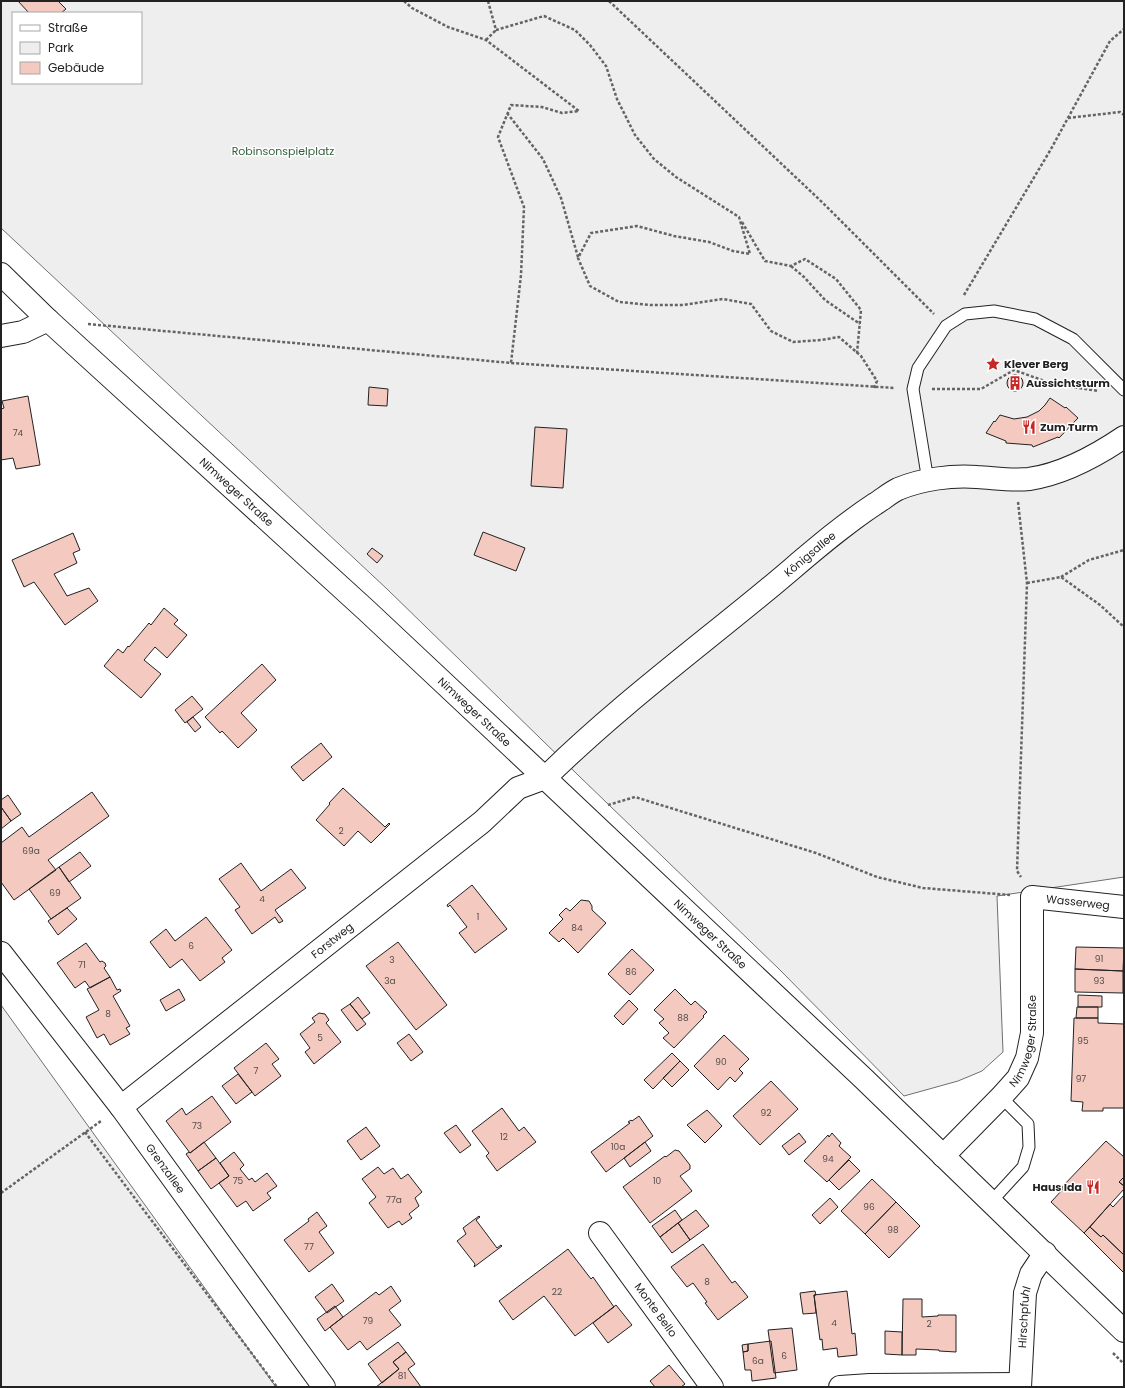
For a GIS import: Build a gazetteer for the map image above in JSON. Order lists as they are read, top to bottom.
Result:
{
  "streets": {
    "street": [
      "Nimweger Straße",
      "Königsallee",
      "Wasserweg",
      "Forstweg",
      "Grenzallee",
      "Monte Bello",
      "Hirschpfuhl"
    ]
  },
  "crossings": [
    ["Nimweger Straße", "Königsallee"],
    ["Nimweger Straße", "Wasserweg"],
    ["Nimweger Straße", "Forstweg"],
    ["Nimweger Straße", "Hirschpfuhl"],
    ["Königsallee", "Forstweg"],
    ["Forstweg", "Grenzallee"]
  ],
  "parks": ["Robinsonspielplatz"],
  "places": {
    "place": ["Klever Berg"],
    "building": ["Aussichtsturm"],
    "restaurant": ["Zum Turm", "Haus Ida"]
  },
  "house_numbers": [
    "74",
    "2",
    "69a",
    "69",
    "4",
    "1",
    "84",
    "6",
    "91",
    "3",
    "71",
    "86",
    "3a",
    "93",
    "8",
    "88",
    "5",
    "95",
    "90",
    "7",
    "97",
    "92",
    "73",
    "12",
    "10a",
    "94",
    "75",
    "10",
    "77a",
    "96",
    "98",
    "77",
    "8",
    "22",
    "79",
    "4",
    "2",
    "6",
    "6a",
    "81"
  ],
  "legend": ["Straße", "Park", "Gebäude"]
}
